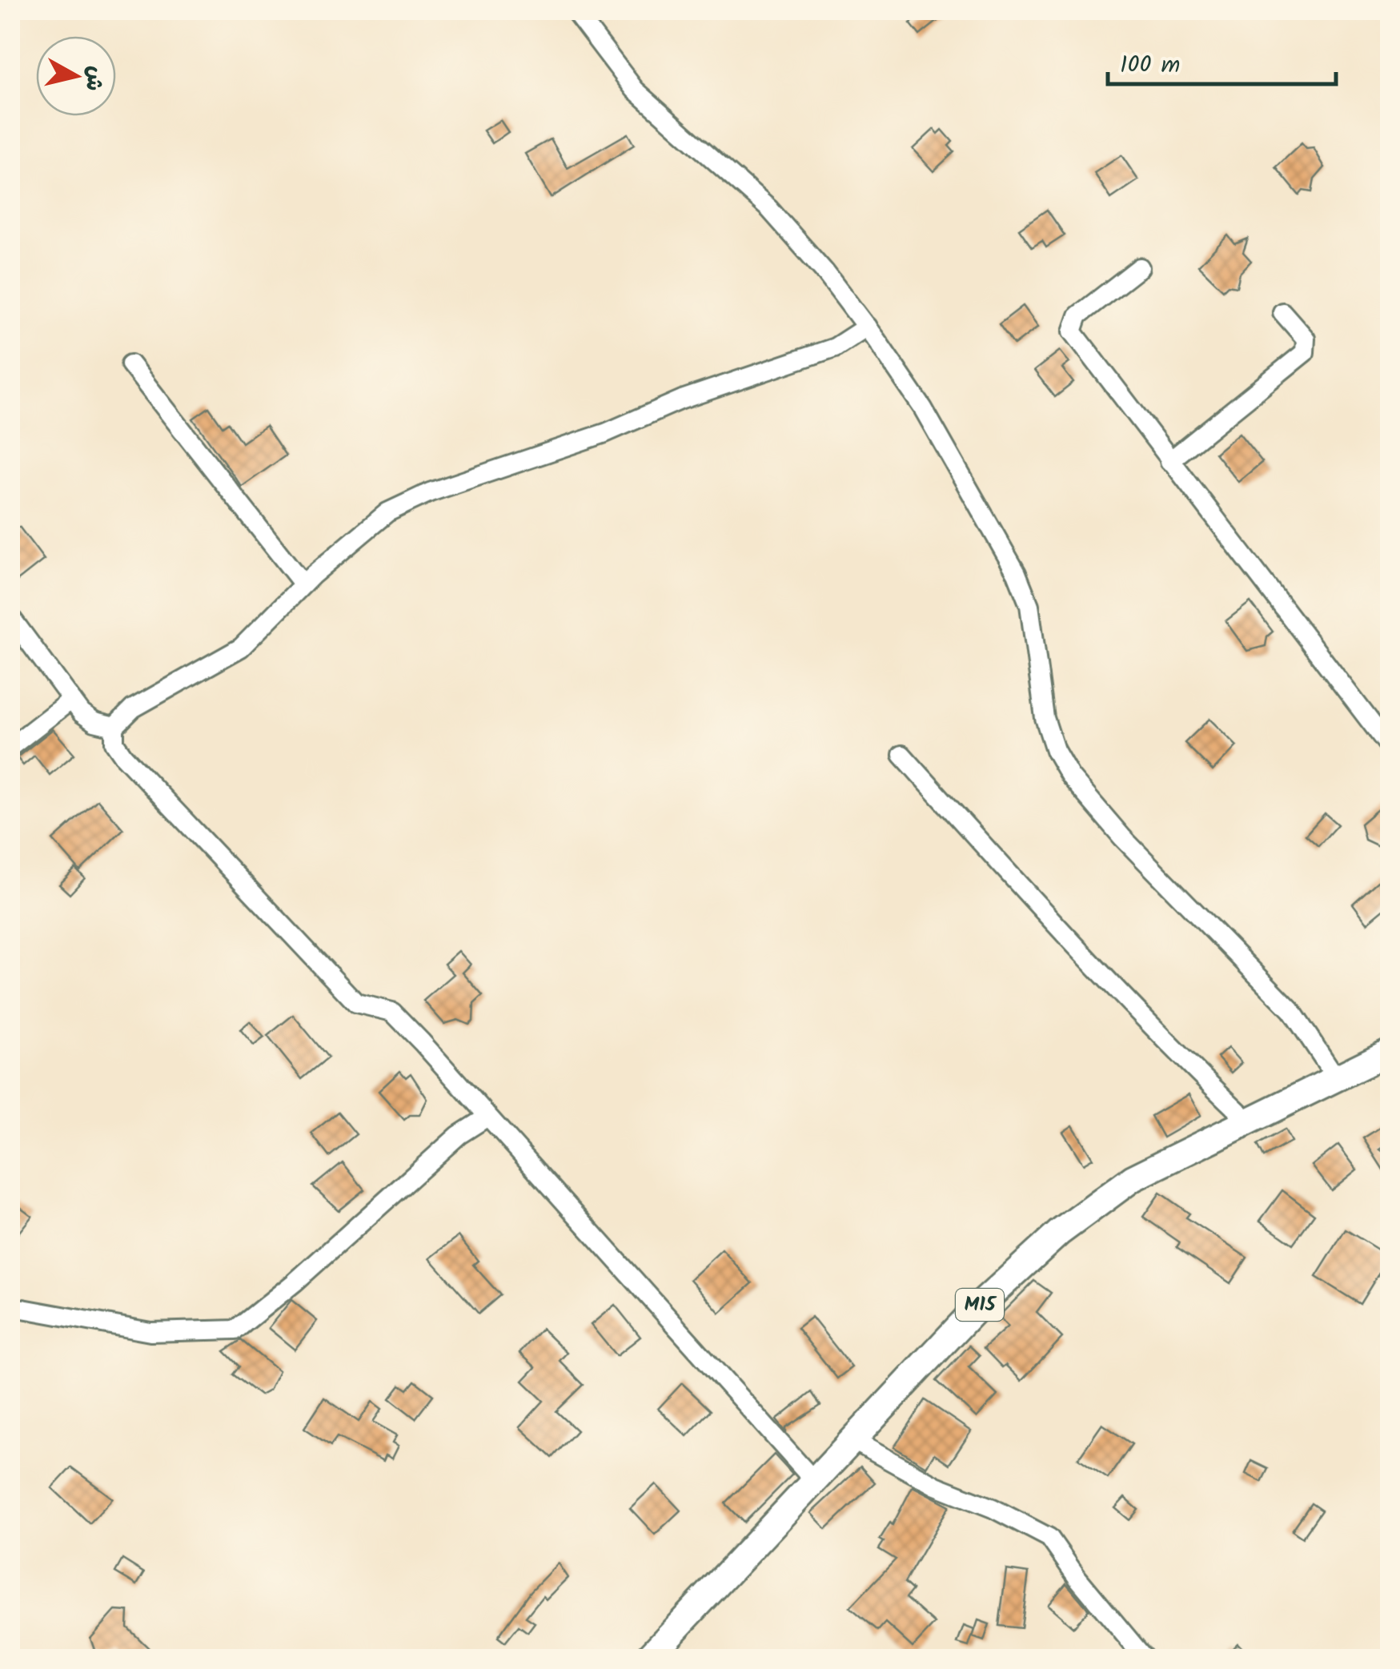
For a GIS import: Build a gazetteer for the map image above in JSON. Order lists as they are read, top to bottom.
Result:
{
  "streets": {
    "highway": ["M15"]
  },
  "scale_bar": "100 m",
  "north": "right"
}
